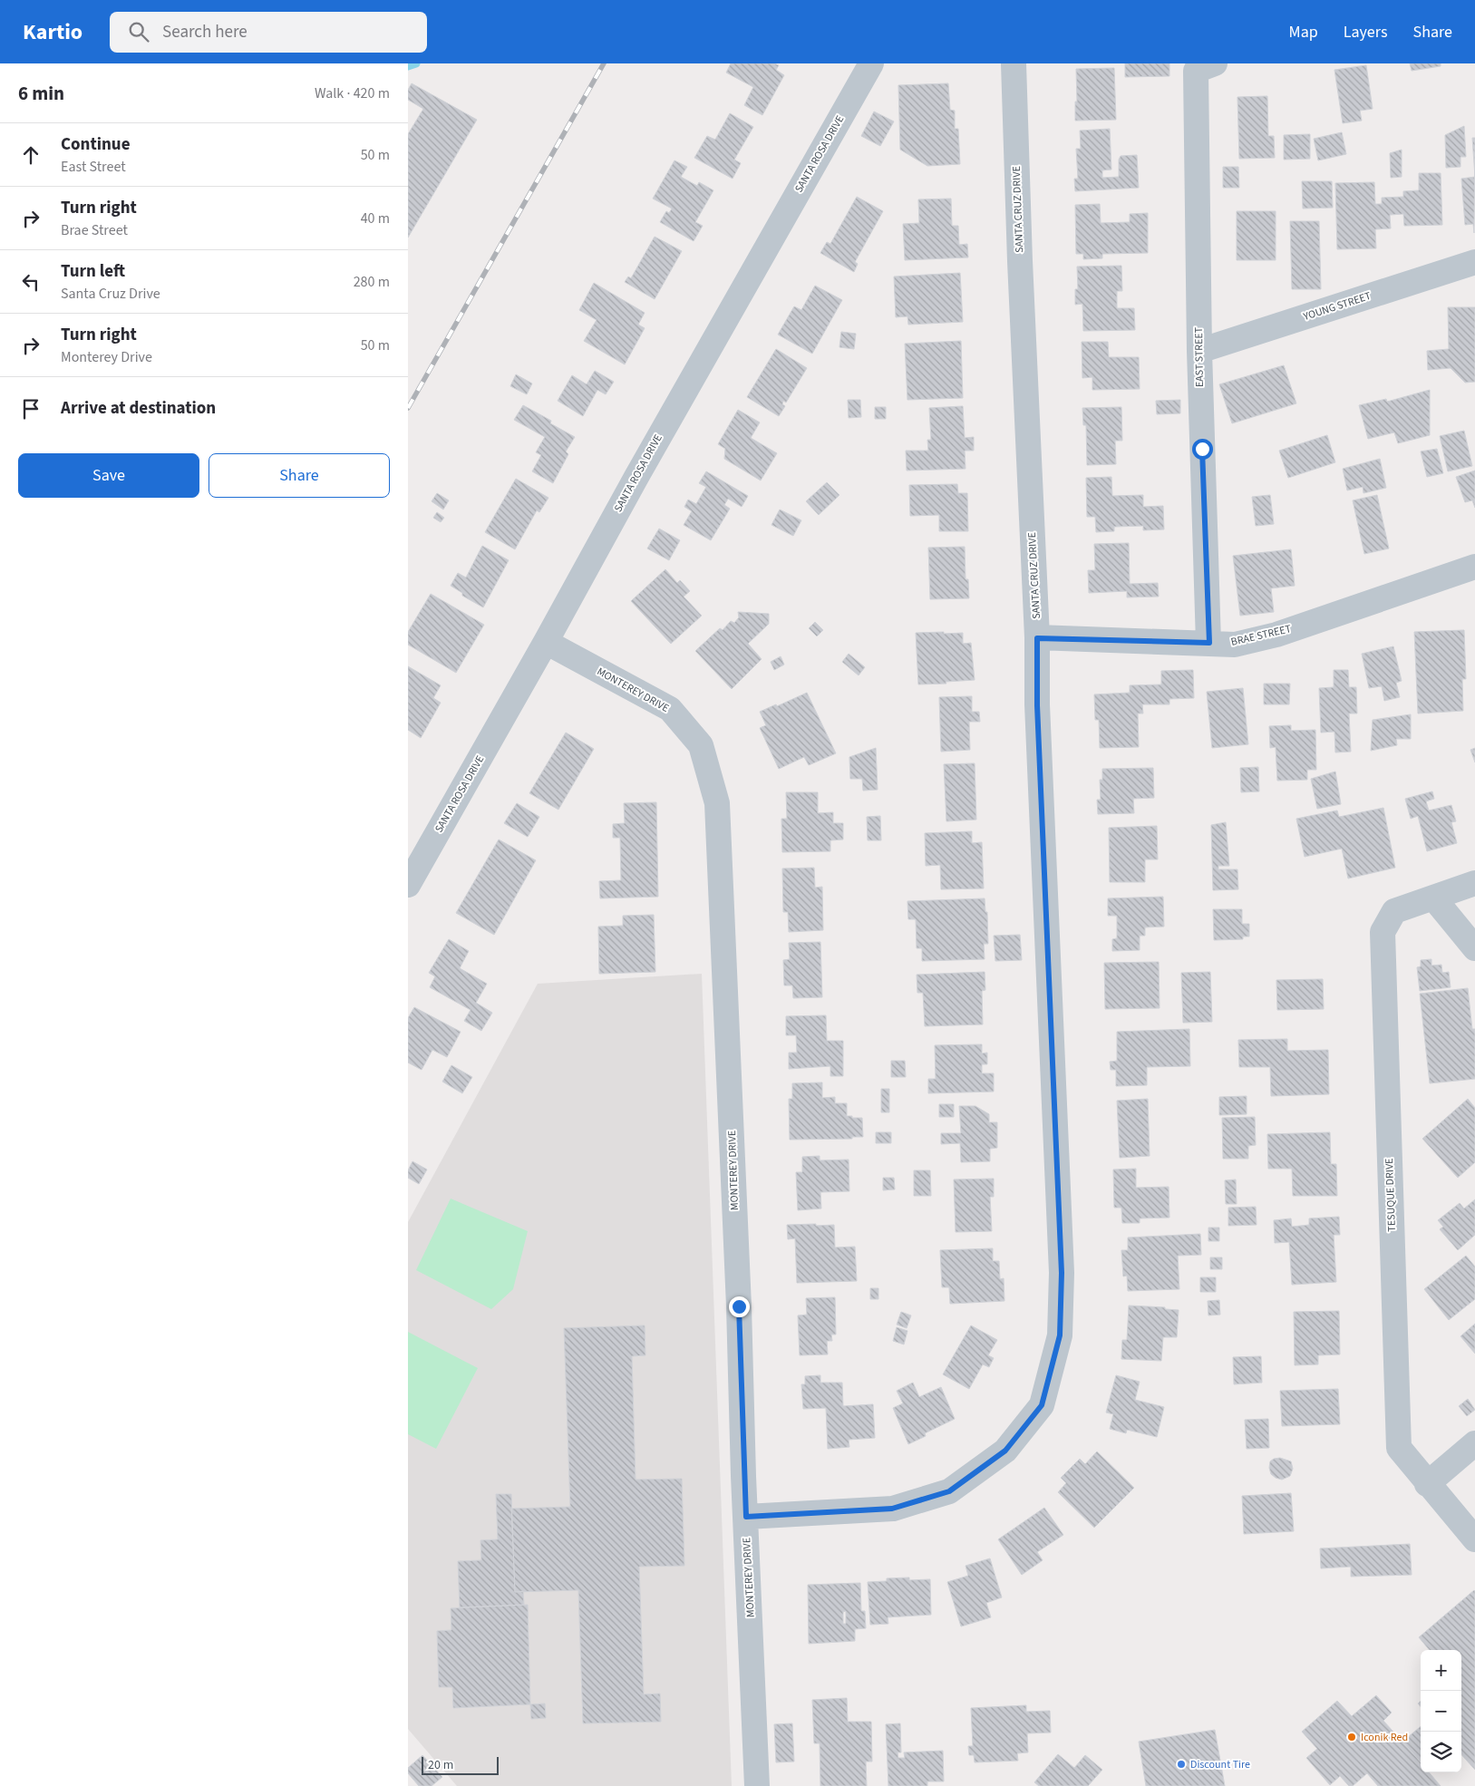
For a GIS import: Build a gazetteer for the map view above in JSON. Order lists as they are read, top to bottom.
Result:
{
  "streets": {
    "street": [
      "SANTA ROSA DRIVE",
      "SANTA CRUZ DRIVE",
      "YOUNG STREET",
      "EAST STREET",
      "BRAE STREET",
      "MONTEREY DRIVE",
      "TESUQUE DRIVE"
    ]
  },
  "crossings": [
    ["SANTA ROSA DRIVE", "MONTEREY DRIVE"],
    ["SANTA CRUZ DRIVE", "BRAE STREET"],
    ["SANTA CRUZ DRIVE", "MONTEREY DRIVE"],
    ["YOUNG STREET", "EAST STREET"],
    ["EAST STREET", "BRAE STREET"]
  ],
  "places": ["Iconik Red", "Discount Tire"],
  "scale_bar": "20 m",
  "page": {
    "header": "Kartio",
    "search": "Search here",
    "nav": ["Map", "Layers", "Share"],
    "heading": ["6 min", "Walk · 420 m"],
    "list": [
      ["Continue", "East Street", "50 m"],
      ["Turn right", "Brae Street", "40 m"],
      ["Turn left", "Santa Cruz Drive", "280 m"],
      ["Turn right", "Monterey Drive", "50 m"],
      "Arrive at destination"
    ],
    "buttons": ["Save", "Share"],
    "map_buttons": ["+", "−"],
    "scale": "20 m"
  }
}
